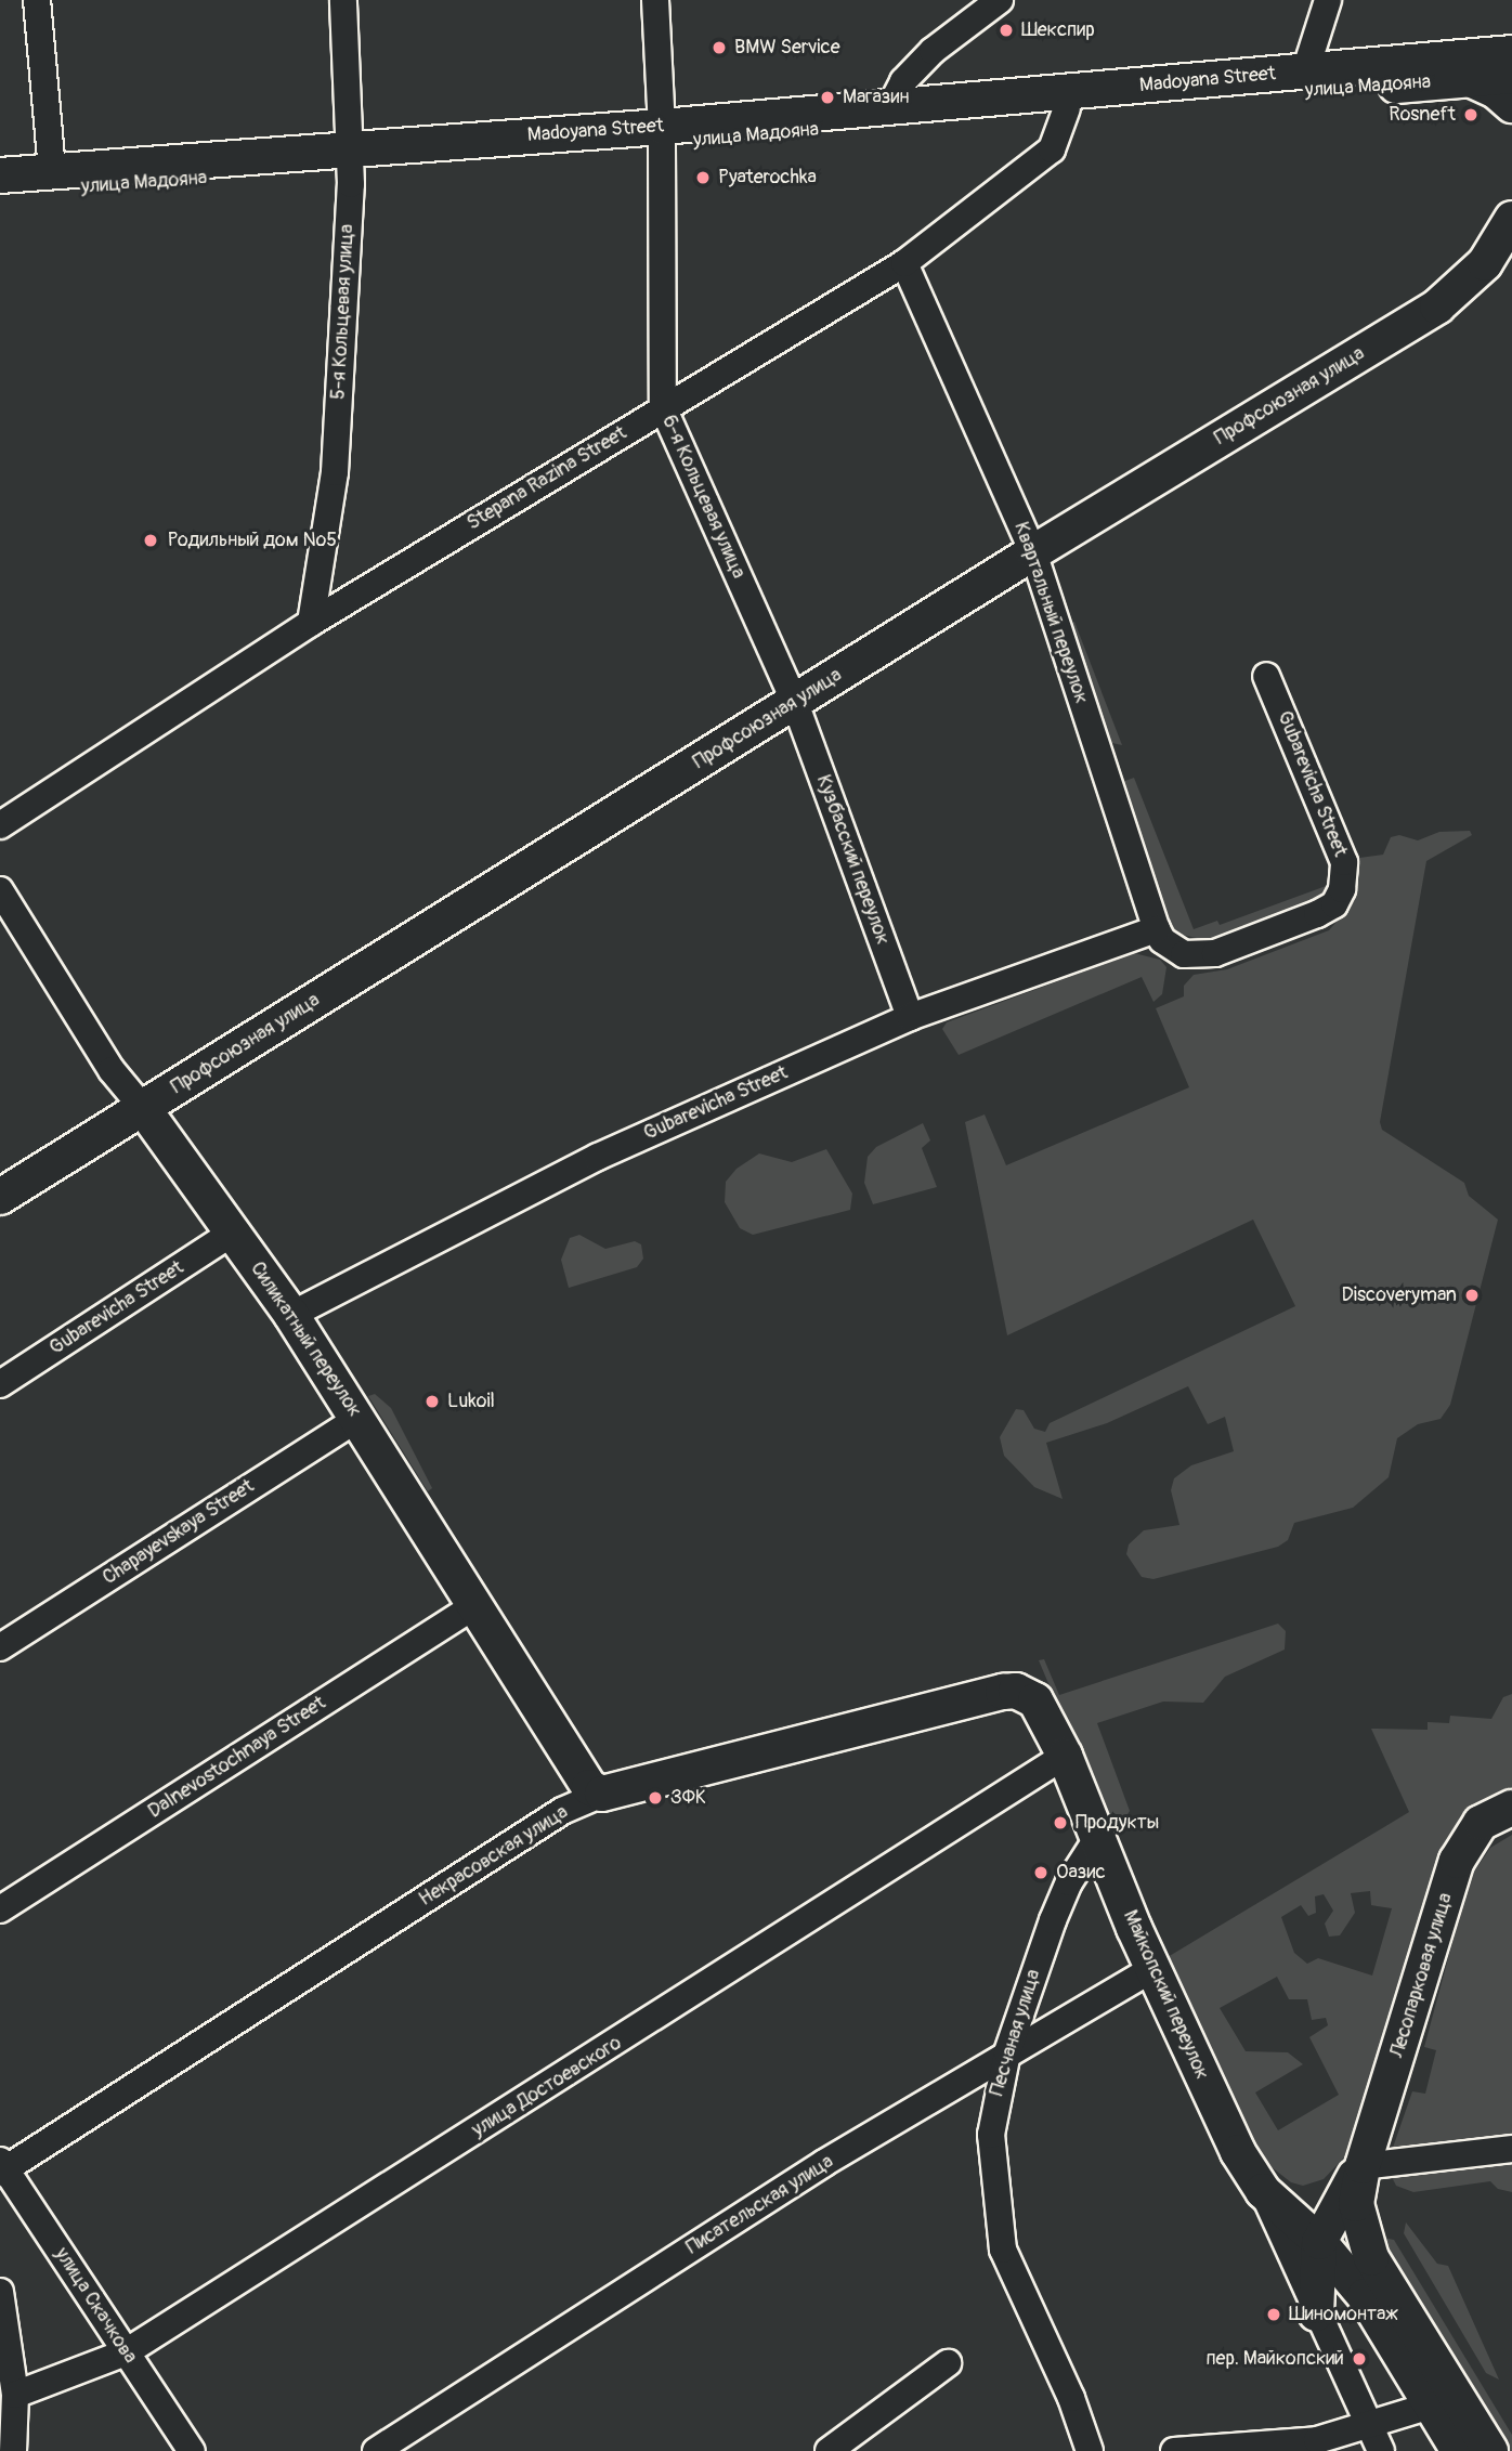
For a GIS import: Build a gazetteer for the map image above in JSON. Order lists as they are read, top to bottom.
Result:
{
  "streets": {
    "main road": [
      "Madoyana Street",
      "улица Мадояна",
      "Профсоюзная улица",
      "Силикатный переулок",
      "Некрасовская улица",
      "Лесопарковая улица",
      "Майкопский переулок"
    ],
    "street": [
      "5-я Кольцевая улица",
      "Stepana Razina Street",
      "6-я Кольцевая улица",
      "Квартальный переулок",
      "Gubarevicha Street",
      "Кузбасский переулок",
      "Chapayevskaya Street",
      "Dalnevostochnaya Street",
      "Песчаная улица",
      "улица Достоевского",
      "Писательская улица",
      "улица Скачкова"
    ]
  },
  "crossings": [
    ["Madoyana Street", "улица Мадояна"],
    ["Madoyana Street", "6-я Кольцевая улица"],
    ["улица Мадояна", "5-я Кольцевая улица"],
    ["улица Мадояна", "Stepana Razina Street"],
    ["улица Мадояна", "6-я Кольцевая улица"],
    ["5-я Кольцевая улица", "Stepana Razina Street"],
    ["Профсоюзная улица", "6-я Кольцевая улица"],
    ["Профсоюзная улица", "Квартальный переулок"],
    ["Профсоюзная улица", "Кузбасский переулок"],
    ["Профсоюзная улица", "Силикатный переулок"],
    ["Stepana Razina Street", "6-я Кольцевая улица"],
    ["Stepana Razina Street", "Квартальный переулок"],
    ["6-я Кольцевая улица", "Кузбасский переулок"],
    ["Квартальный переулок", "Gubarevicha Street"],
    ["Gubarevicha Street", "Кузбасский переулок"],
    ["Gubarevicha Street", "Силикатный переулок"],
    ["Силикатный переулок", "Chapayevskaya Street"],
    ["Силикатный переулок", "Dalnevostochnaya Street"],
    ["Силикатный переулок", "Некрасовская улица"],
    ["Некрасовская улица", "Майкопский переулок"],
    ["Некрасовская улица", "улица Скачкова"],
    ["Лесопарковая улица", "Майкопский переулок"],
    ["Майкопский переулок", "Песчаная улица"],
    ["Майкопский переулок", "улица Достоевского"],
    ["Майкопский переулок", "Писательская улица"],
    ["Песчаная улица", "Писательская улица"],
    ["улица Достоевского", "улица Скачкова"]
  ],
  "places": [
    "Шекспир",
    "BMW Service",
    "Магазин",
    "Rosneft",
    "Pyaterochka",
    "Родильный дом №5",
    "Discoveryman",
    "Lukoil",
    "ЗФК",
    "Продукты",
    "Оазис",
    "Шиномонтаж",
    "пер. Майкопский"
  ]
}
